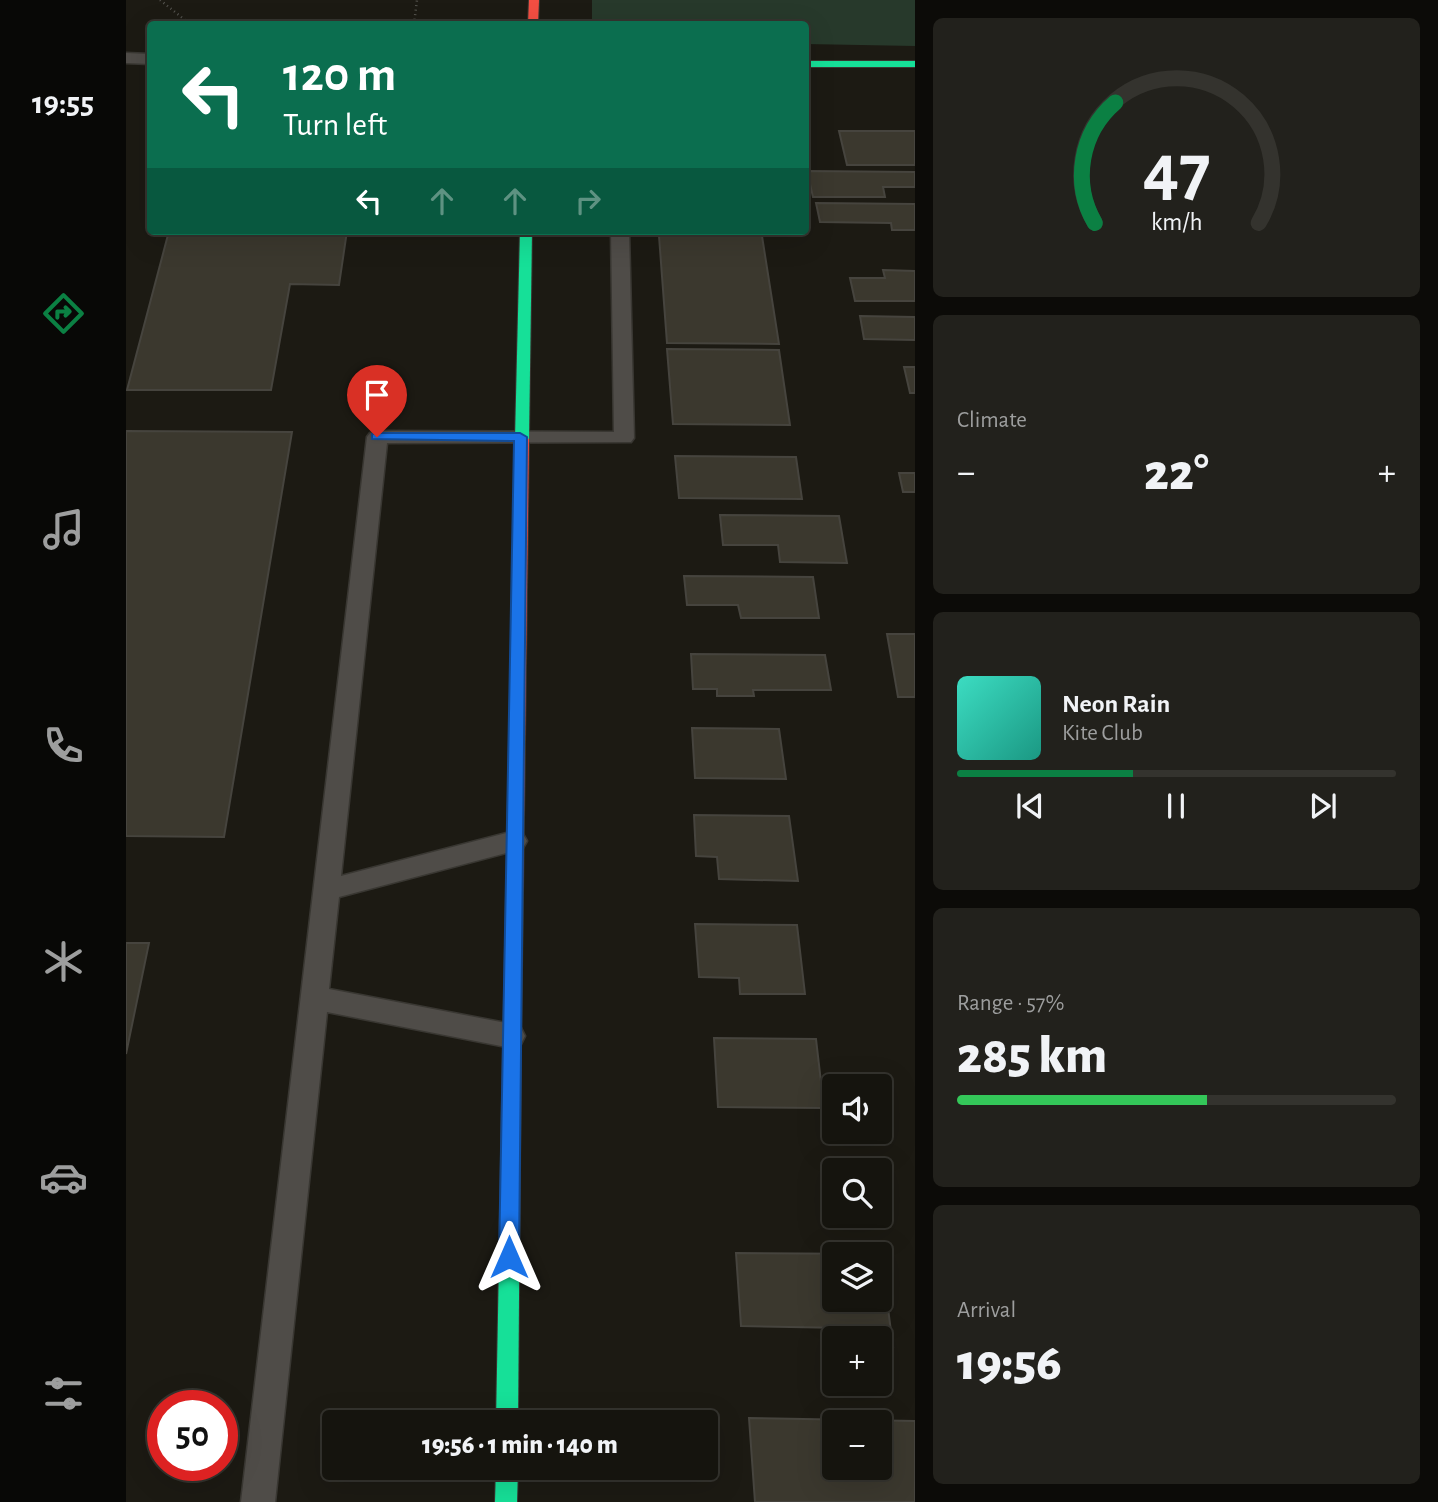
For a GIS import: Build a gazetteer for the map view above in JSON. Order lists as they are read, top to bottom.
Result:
{
  "page": {
    "tabs": "19:55",
    "turn": ["120 m", "Turn left"],
    "tile": [
      "Climate",
      ["Range · 57%", "285 km"],
      ["Arrival", "19:56"]
    ],
    "heat": ["−", "22°", "+"],
    "song": ["Neon Rain", "Kite Club"],
    "map_buttons": ["+", "−"],
    "limit": "50",
    "trip": "19:56 · 1 min · 140 m",
    "gauge": ["47", "km/h"]
  }
}
